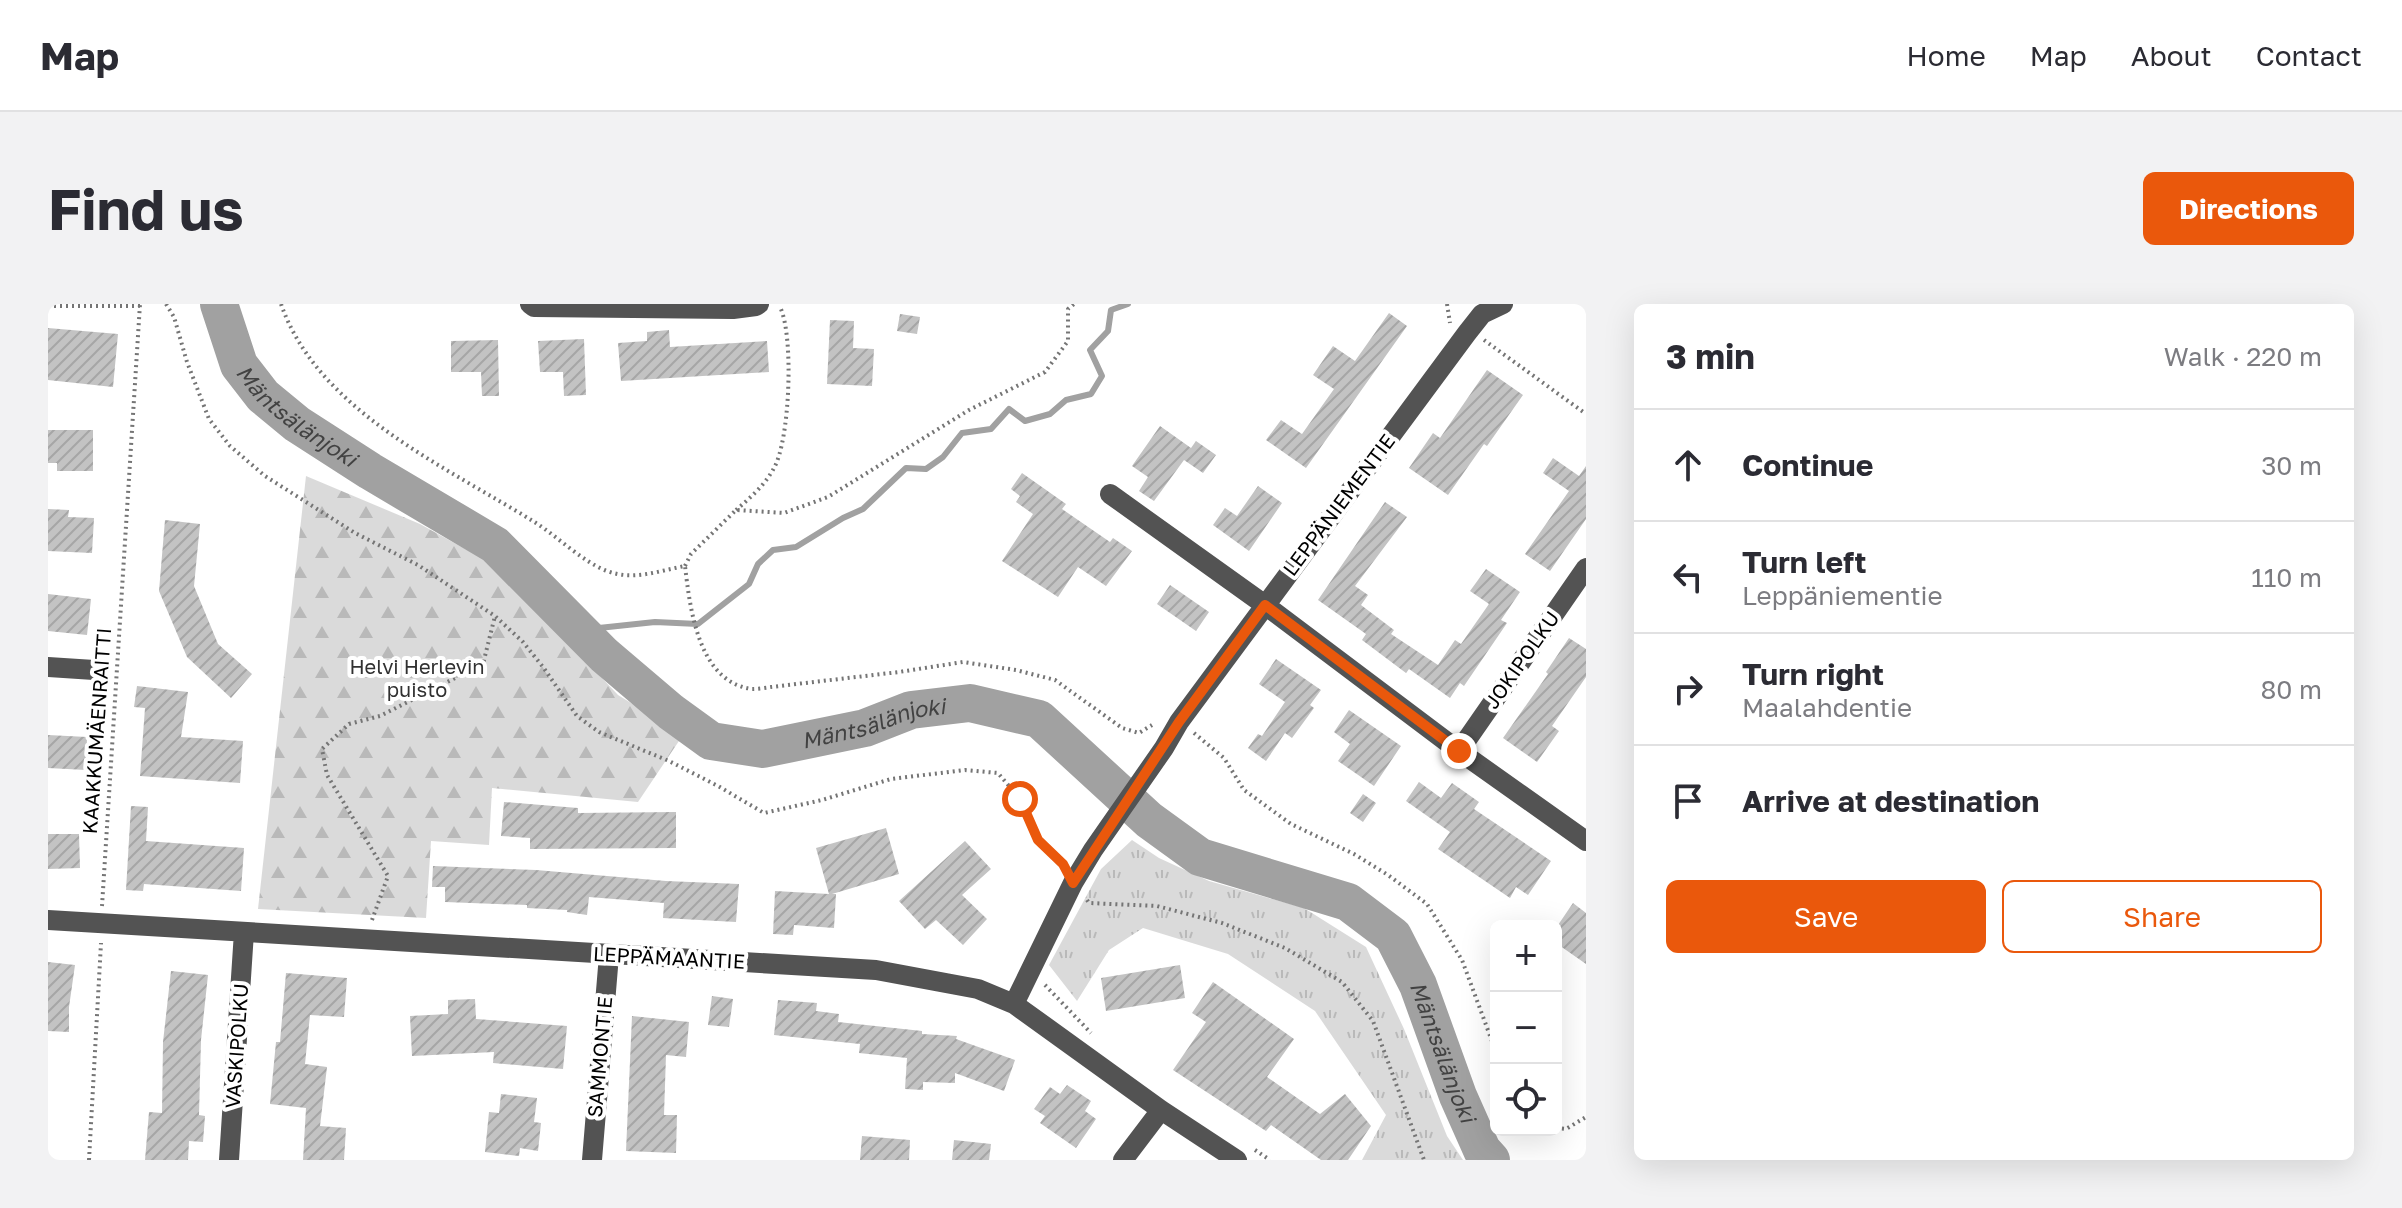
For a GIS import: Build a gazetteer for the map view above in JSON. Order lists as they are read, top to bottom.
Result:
{
  "streets": {
    "street": [
      "LEPPÄNIEMENTIE",
      "JOKIPOLKU",
      "LEPPÄMAANTIE",
      "VASKIPOLKU",
      "SAMMONTIE"
    ],
    "path": ["KAAKKUMÄENRAITTI"]
  },
  "crossings": [
    ["LEPPÄNIEMENTIE", "LEPPÄMAANTIE"],
    ["KAAKKUMÄENRAITTI", "LEPPÄMAANTIE"],
    ["LEPPÄMAANTIE", "VASKIPOLKU"],
    ["LEPPÄMAANTIE", "SAMMONTIE"]
  ],
  "water": ["Mäntsälänjoki"],
  "parks": ["Helvi Herlevin puisto"],
  "page": {
    "header": "Map",
    "nav": [
      "Home",
      "Map",
      "About",
      "Contact"
    ],
    "buttons": [
      "Directions",
      ["Save", "Share"]
    ],
    "title": "Find us",
    "heading": ["3 min", "Walk · 220 m"],
    "list": [
      ["Continue", "30 m"],
      ["Turn left", "Leppäniementie", "110 m"],
      ["Turn right", "Maalahdentie", "80 m"],
      "Arrive at destination"
    ],
    "map_buttons": ["+", "−"]
  }
}
